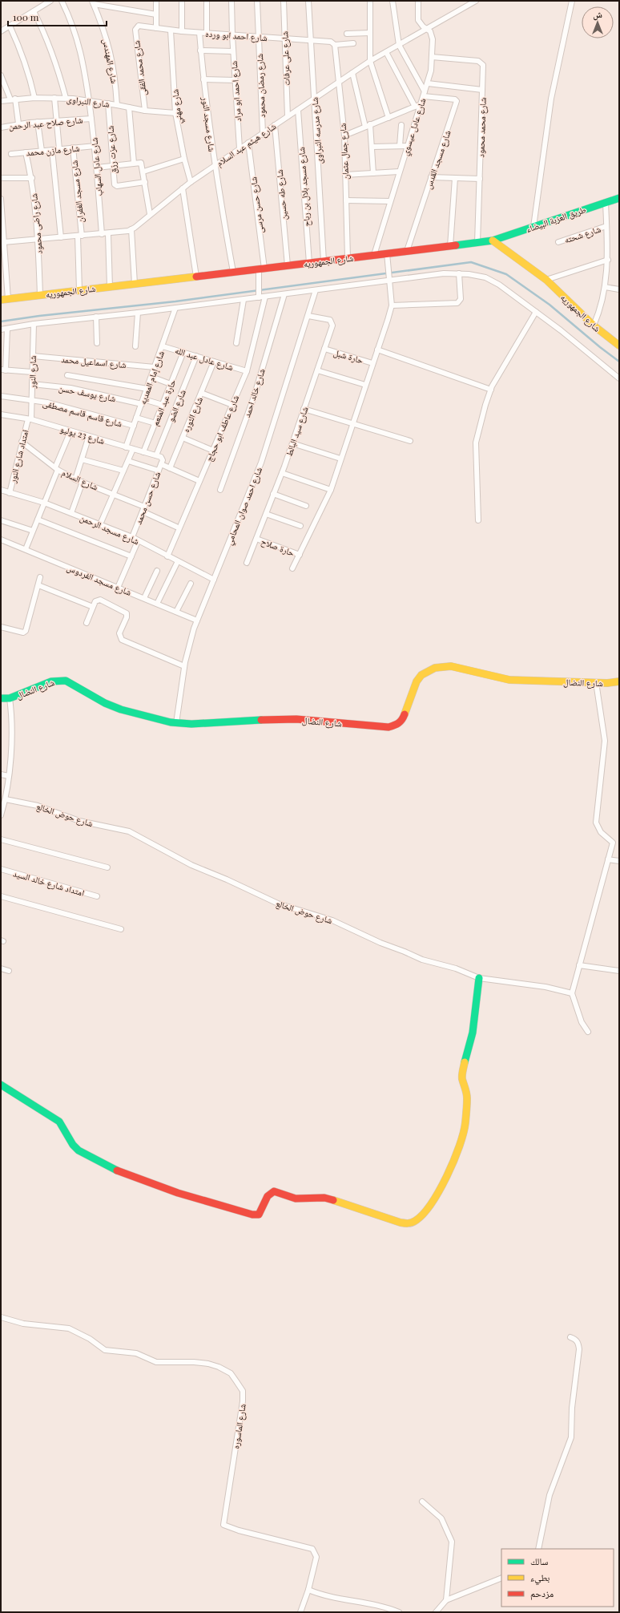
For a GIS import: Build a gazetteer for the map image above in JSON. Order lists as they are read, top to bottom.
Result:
{
  "streets": {
    "street": [
      "شارع احمد ابو ورده",
      "شارع على عرفات",
      "شارع المهندس",
      "شارع محمد الفقى",
      "شارع رمضان محمود",
      "شارع احمد ابو مراد",
      "شارع النبراوى",
      "شارع مهني",
      "شارع صلاح عبد الرحمن",
      "شارع مسجد النور",
      "شارع عادل عيسوي",
      "شارع محمد محمود",
      "شارع مدرسه النبراوى",
      "شارع هيثم عبد السلام",
      "شارع مازن محمد",
      "شارع عزت رزق",
      "شارع جمال عثمان",
      "شارع مسجد القدس",
      "شارع عادل السهاب",
      "شارع مسجد بلال بن رباح",
      "شارع مسجد الغفران",
      "شارع طه حسين",
      "شارع حسن مرسى",
      "طريق العزبة البيضاء",
      "شارع راضى محمود",
      "شارع شحته",
      "شارع الجمهوريه",
      "حارة شبل",
      "شارع عادل عبد الله",
      "شارع اسماعيل محمد",
      "شارع النور",
      "شارع إمام المعديه",
      "شارع يوسف حسن",
      "شارع خالد احمد",
      "حارة عبد المنعم",
      "شارع الضو",
      "شارع قاسم قاسم مصطفى",
      "شارع الثوره",
      "شارع عاطف ابو حجاج",
      "شارع سيد البالط",
      "شارع 23 يوليو",
      "امتداد شارع النور",
      "شارع السلام",
      "شارع حسن محمد",
      "شارع احمد صوان المحامي",
      "شارع مسجد الرحمن",
      "حارة صلاح",
      "شارع مسجد الفردوس",
      "شارع النضال",
      "شارع حوض الخالع",
      "امتداد شارع خالد السيد",
      "شارع الماسوره"
    ]
  },
  "crossings": [
    ["شارع احمد ابو ورده", "شارع على عرفات"],
    ["شارع احمد ابو ورده", "شارع محمد الفقى"],
    ["شارع احمد ابو ورده", "شارع رمضان محمود"],
    ["شارع احمد ابو ورده", "شارع احمد ابو مراد"],
    ["شارع احمد ابو ورده", "شارع مهني"],
    ["شارع احمد ابو ورده", "شارع مسجد النور"],
    ["شارع احمد ابو ورده", "شارع مدرسه النبراوى"],
    ["شارع احمد ابو ورده", "شارع جمال عثمان"],
    ["شارع على عرفات", "شارع هيثم عبد السلام"],
    ["شارع المهندس", "شارع النبراوى"],
    ["شارع محمد الفقى", "شارع النبراوى"],
    ["شارع رمضان محمود", "شارع هيثم عبد السلام"],
    ["شارع احمد ابو مراد", "شارع هيثم عبد السلام"],
    ["شارع النبراوى", "شارع مهني"],
    ["شارع النبراوى", "شارع عزت رزق"],
    ["شارع النبراوى", "شارع عادل السهاب"],
    ["شارع مهني", "شارع هيثم عبد السلام"],
    ["شارع صلاح عبد الرحمن", "شارع عادل السهاب"],
    ["شارع مسجد النور", "شارع هيثم عبد السلام"],
    ["شارع مسجد النور", "شارع الجمهوريه"],
    ["شارع عادل عيسوي", "شارع محمد محمود"],
    ["شارع عادل عيسوي", "شارع هيثم عبد السلام"],
    ["شارع عادل عيسوي", "شارع مسجد القدس"],
    ["شارع عادل عيسوي", "شارع الجمهوريه"],
    ["شارع محمد محمود", "شارع الجمهوريه"],
    ["شارع مدرسه النبراوى", "شارع هيثم عبد السلام"],
    ["شارع مدرسه النبراوى", "شارع الجمهوريه"],
    ["شارع هيثم عبد السلام", "شارع جمال عثمان"],
    ["شارع هيثم عبد السلام", "شارع عادل السهاب"],
    ["شارع هيثم عبد السلام", "شارع مسجد بلال بن رباح"],
    ["شارع هيثم عبد السلام", "شارع مسجد الغفران"],
    ["شارع هيثم عبد السلام", "شارع طه حسين"],
    ["شارع هيثم عبد السلام", "شارع حسن مرسى"],
    ["شارع هيثم عبد السلام", "شارع راضى محمود"],
    ["شارع مازن محمد", "شارع عادل السهاب"],
    ["شارع مازن محمد", "شارع مسجد الغفران"],
    ["شارع مازن محمد", "شارع راضى محمود"],
    ["شارع جمال عثمان", "شارع الجمهوريه"],
    ["شارع مسجد القدس", "شارع الجمهوريه"],
    ["شارع مسجد بلال بن رباح", "شارع الجمهوريه"],
    ["شارع مسجد الغفران", "شارع الجمهوريه"],
    ["شارع طه حسين", "شارع الجمهوريه"],
    ["شارع حسن مرسى", "شارع الجمهوريه"],
    ["طريق العزبة البيضاء", "شارع الجمهوريه"],
    ["شارع راضى محمود", "شارع الجمهوريه"],
    ["حارة شبل", "شارع سيد البالط"],
    ["شارع عادل عبد الله", "شارع إمام المعديه"],
    ["شارع عادل عبد الله", "حارة عبد المنعم"],
    ["شارع عادل عبد الله", "شارع الضو"],
    ["شارع عادل عبد الله", "شارع الثوره"],
    ["شارع عادل عبد الله", "شارع عاطف ابو حجاج"],
    ["شارع اسماعيل محمد", "شارع النور"],
    ["شارع اسماعيل محمد", "شارع إمام المعديه"],
    ["شارع النور", "شارع يوسف حسن"],
    ["شارع النور", "شارع قاسم قاسم مصطفى"],
    ["شارع النور", "شارع 23 يوليو"],
    ["شارع النور", "امتداد شارع النور"],
    ["شارع إمام المعديه", "شارع يوسف حسن"],
    ["شارع إمام المعديه", "شارع قاسم قاسم مصطفى"],
    ["شارع إمام المعديه", "شارع 23 يوليو"],
    ["شارع يوسف حسن", "حارة عبد المنعم"],
    ["حارة عبد المنعم", "شارع 23 يوليو"],
    ["شارع الضو", "شارع 23 يوليو"],
    ["شارع عاطف ابو حجاج", "شارع مسجد الرحمن"],
    ["شارع سيد البالط", "شارع احمد صوان المحامي"],
    ["شارع سيد البالط", "حارة صلاح"],
    ["شارع 23 يوليو", "امتداد شارع النور"],
    ["شارع 23 يوليو", "شارع حسن محمد"],
    ["امتداد شارع النور", "شارع السلام"],
    ["امتداد شارع النور", "شارع مسجد الرحمن"],
    ["شارع السلام", "شارع حسن محمد"],
    ["شارع حسن محمد", "شارع مسجد الرحمن"],
    ["شارع احمد صوان المحامي", "شارع مسجد الرحمن"],
    ["شارع احمد صوان المحامي", "شارع مسجد الفردوس"],
    ["شارع احمد صوان المحامي", "شارع النضال"]
  ],
  "legend": ["سالك", "بطيء", "مزدحم"],
  "scale_bar": "100 m",
  "north": "top"
}
